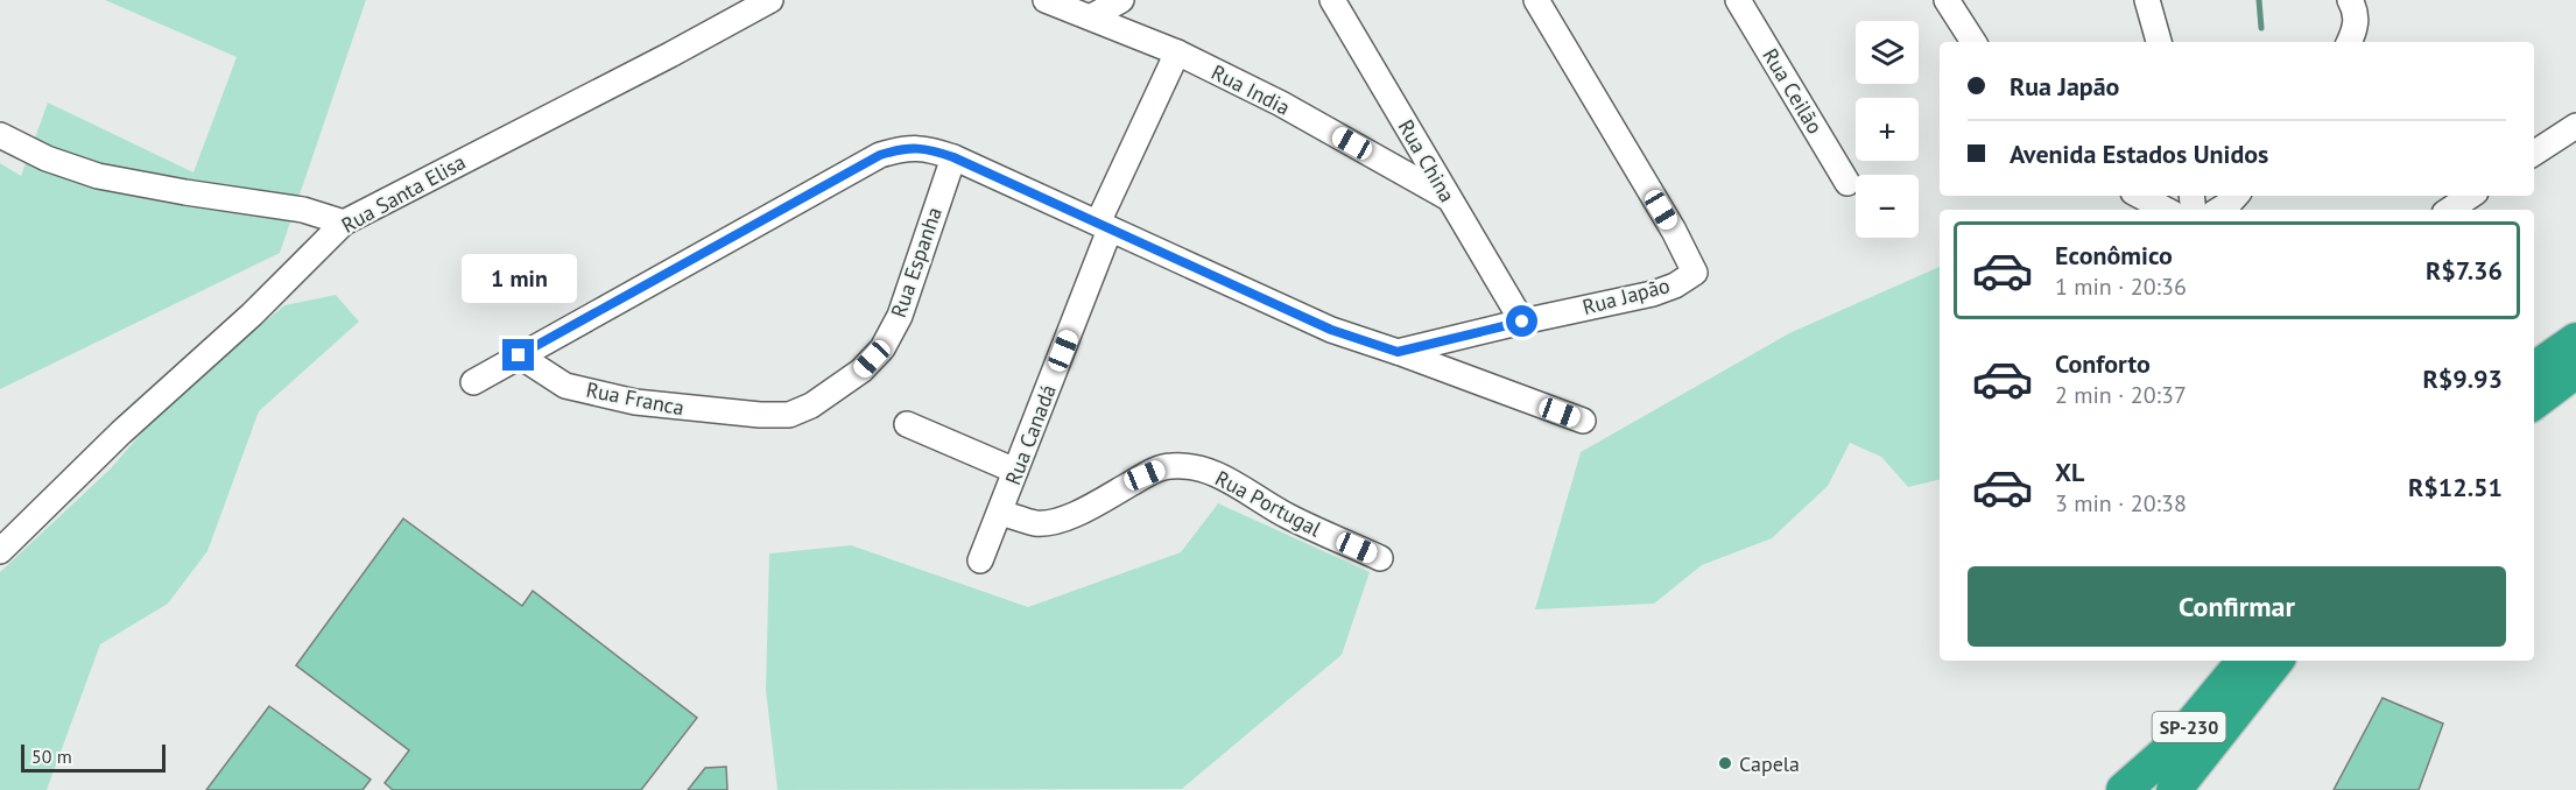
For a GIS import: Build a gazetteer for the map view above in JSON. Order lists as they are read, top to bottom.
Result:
{
  "streets": {
    "highway": ["SP-230"],
    "street": [
      "Rua India",
      "Rua Ceilão",
      "Rua China",
      "Rua Santa Elisa",
      "Rua Espanha",
      "Rua Japão",
      "Rua Franca",
      "Rua Canadá",
      "Rua Portugal"
    ]
  },
  "crossings": [
    ["Rua India", "Rua China"],
    ["Rua India", "Rua Canadá"],
    ["Rua China", "Rua Japão"],
    ["Rua Espanha", "Rua Franca"],
    ["Rua Canadá", "Rua Portugal"]
  ],
  "places": ["Capela"],
  "scale_bar": "50 m",
  "page": {
    "map_buttons": ["+", "−"],
    "banner": ["Rua Japão", "Avenida Estados Unidos"],
    "list": [
      {
        "name": "Econômico",
        "note": "1 min · 20:36",
        "value": "R$7.36"
      },
      {
        "name": "Conforto",
        "note": "2 min · 20:37",
        "value": "R$9.93"
      },
      {
        "name": "XL",
        "note": "3 min · 20:38",
        "value": "R$12.51"
      }
    ],
    "bubble": "1 min",
    "buttons": "Confirmar",
    "scale": "50 m"
  }
}
